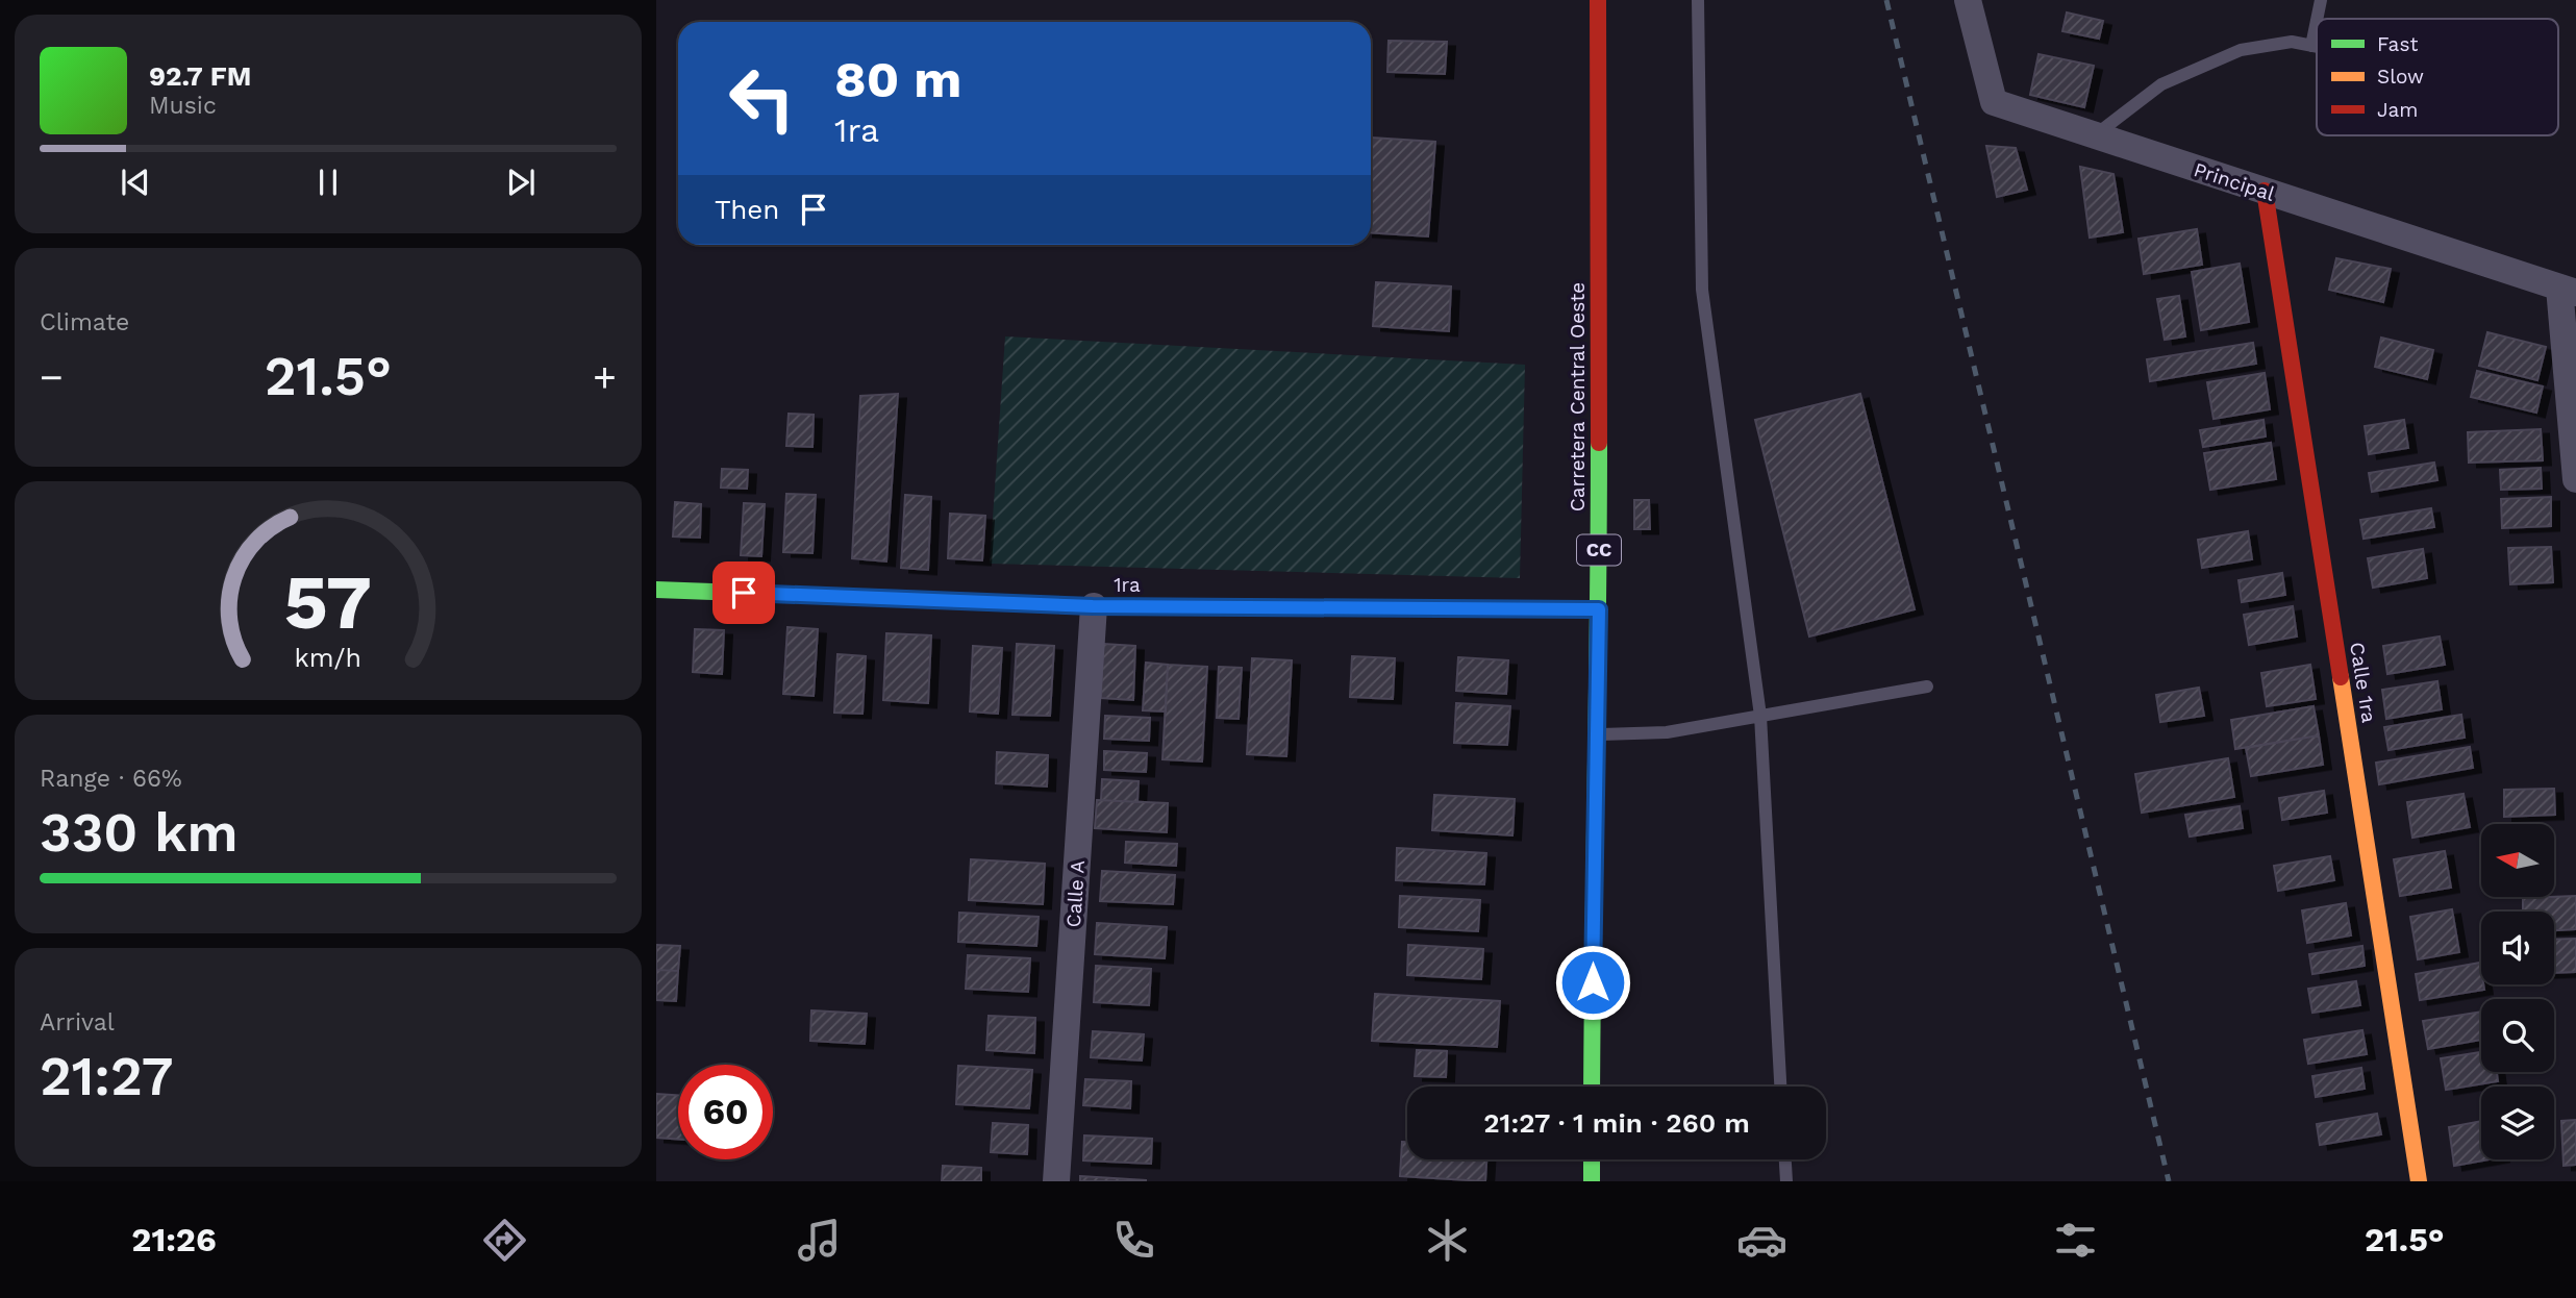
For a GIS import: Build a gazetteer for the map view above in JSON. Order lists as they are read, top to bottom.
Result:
{
  "streets": {
    "street": [
      "Principal",
      "Carretera Central Oeste",
      "CC",
      "1ra",
      "Calle 1ra",
      "Calle A"
    ]
  },
  "crossings": [
    ["Principal", "Calle 1ra"],
    ["Carretera Central Oeste", "1ra"],
    ["1ra", "Calle A"]
  ],
  "legend": ["Fast", "Slow", "Jam"],
  "north": "left",
  "page": {
    "turn": ["80 m", "1ra"],
    "song": ["92.7 FM", "Music"],
    "then": "Then",
    "tile": [
      "Climate",
      ["Range · 66%", "330 km"],
      ["Arrival", "21:27"]
    ],
    "heat": ["−", "21.5°", "+"],
    "limit": "60",
    "trip": "21:27 · 1 min · 260 m",
    "tabs": ["21:26", "21.5°"],
    "gauge": ["57", "km/h"]
  }
}
